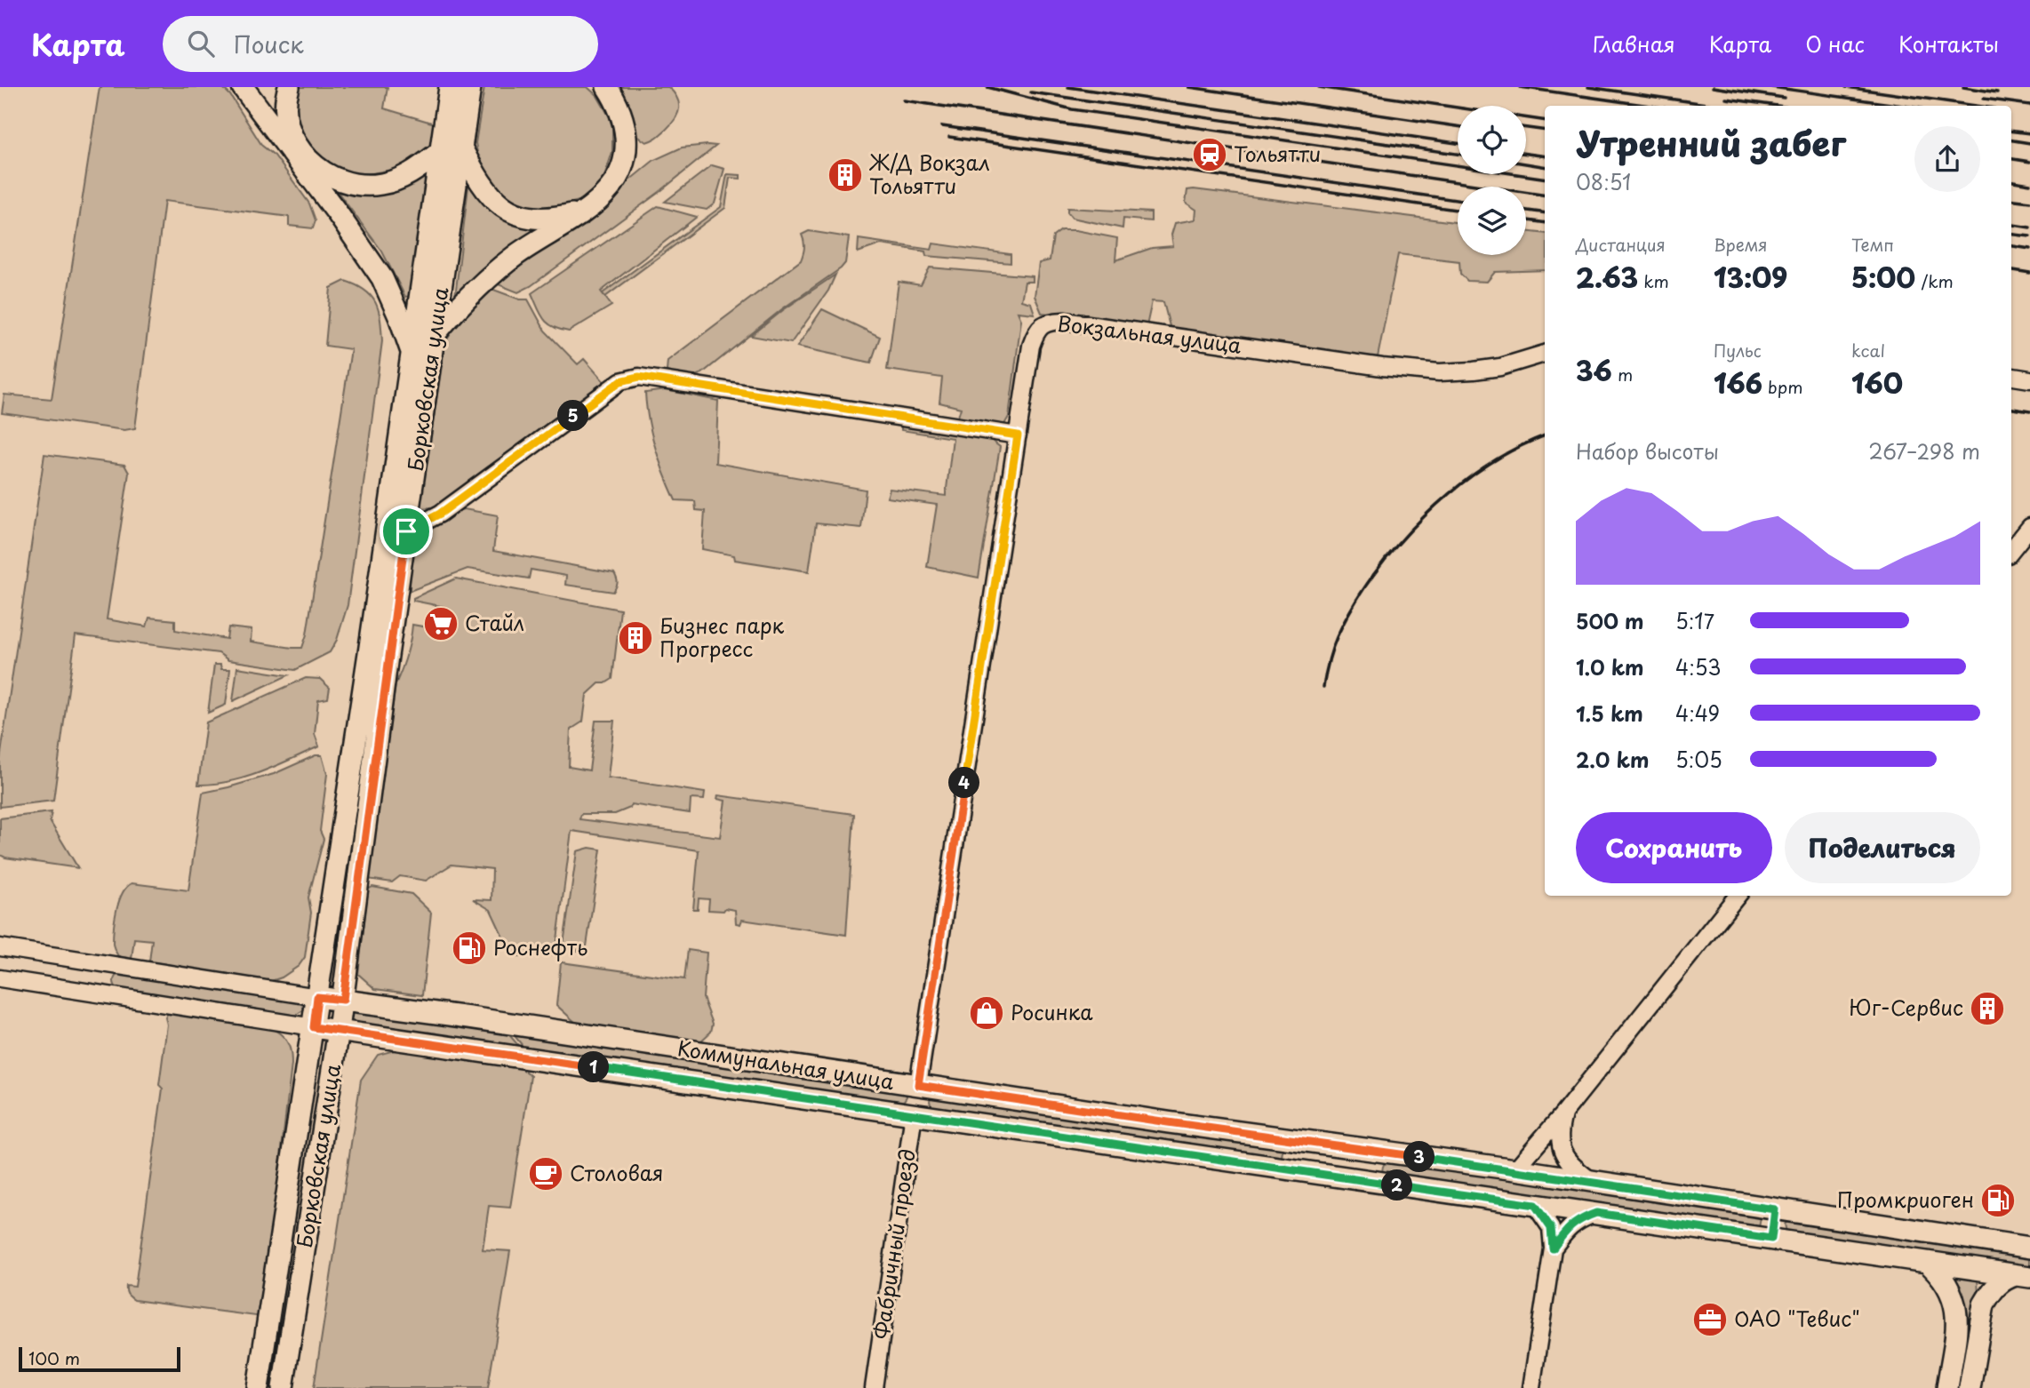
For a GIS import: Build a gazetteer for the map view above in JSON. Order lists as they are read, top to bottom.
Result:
{
  "streets": {
    "main road": ["Борковская улица", "Коммунальная улица", "Фабричный проезд"],
    "street": ["Вокзальная улица"]
  },
  "crossings": [
    ["Вокзальная улица", "Фабричный проезд"],
    ["Борковская улица", "Коммунальная улица"],
    ["Коммунальная улица", "Фабричный проезд"]
  ],
  "places": {
    "station": ["Тольятти"],
    "building": ["Ж/Д Вокзал Тольятти", "Бизнес парк Прогресс", "Юг-Сервис"],
    "supermarket": ["Стайл"],
    "fuel station": ["Роснефть", "Промкриоген"],
    "shop": ["Росинка"],
    "cafe": ["Столовая"],
    "office": ["ОАО \"Тевис\""]
  },
  "scale_bar": "100 m",
  "page": {
    "header": "Карта",
    "search": "Поиск",
    "nav": [
      "Главная",
      "Карта",
      "О нас",
      "Контакты"
    ],
    "heading": ["Утренний забег", "08:51"],
    "stats": [
      ["Дистанция", "2.63 km"],
      ["Время", "13:09"],
      ["Темп", "5:00 /km"],
      ["36 m"],
      ["Пульс", "166 bpm"],
      ["kcal", "160"]
    ],
    "pins": [
      "5",
      "4",
      "1",
      "3",
      "2"
    ],
    "chart": ["Набор высоты", "267–298 m"],
    "list": [
      {
        "name": "500 m",
        "note": "5:17"
      },
      {
        "name": "1.0 km",
        "note": "4:53"
      },
      {
        "name": "1.5 km",
        "note": "4:49"
      },
      {
        "name": "2.0 km",
        "note": "5:05"
      }
    ],
    "buttons": ["Сохранить", "Поделиться"],
    "scale": "100 m"
  }
}
